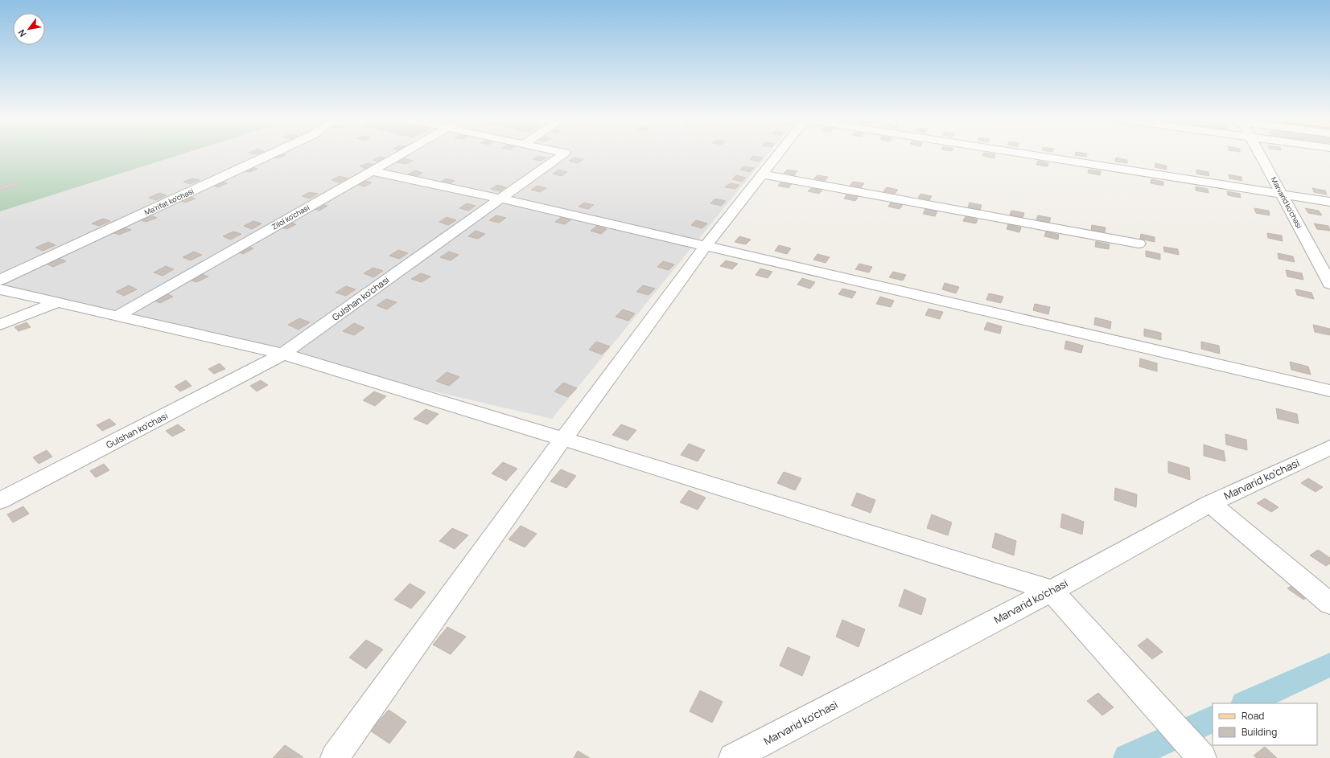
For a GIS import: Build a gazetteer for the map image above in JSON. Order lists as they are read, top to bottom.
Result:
{
  "streets": {
    "street": [
      "Ma'rifat ko'chasi",
      "Marvarid ko'chasi",
      "Zilol ko'chasi",
      "Gulshan ko'chasi"
    ]
  },
  "legend": ["Road", "Building"],
  "north": "bottom left"
}
